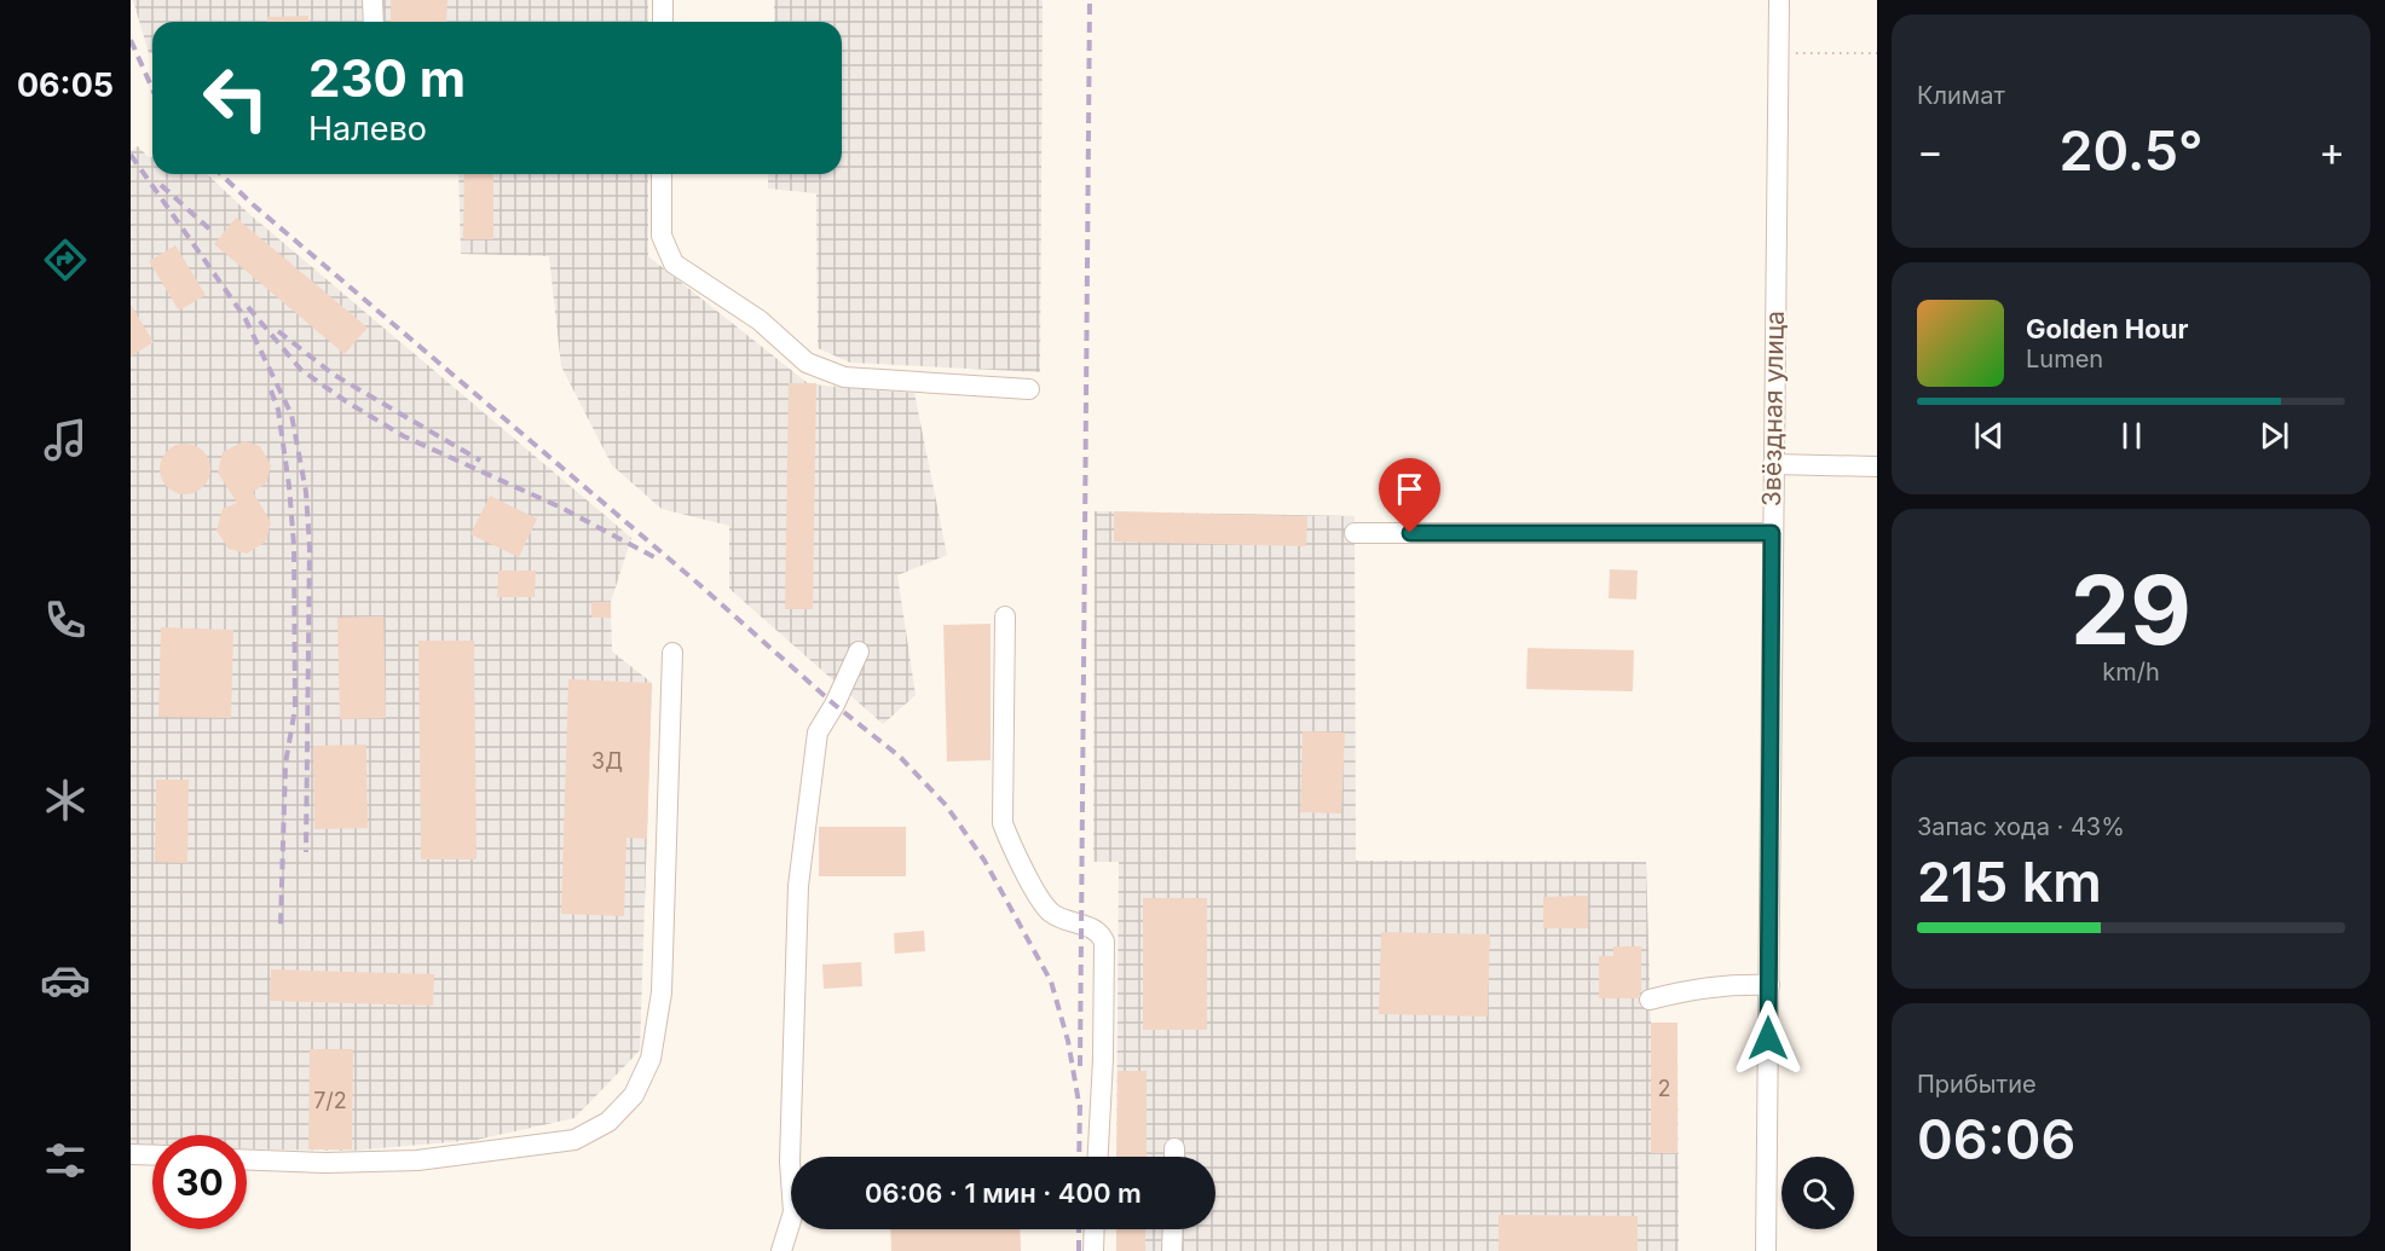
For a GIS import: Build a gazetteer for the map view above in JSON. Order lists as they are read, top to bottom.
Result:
{
  "streets": {
    "street": ["Звёздная улица"]
  },
  "house_numbers": ["3Д", "2", "7/2"],
  "page": {
    "tabs": "06:05",
    "tile": [
      "Климат",
      ["29", "km/h"],
      ["Запас хода · 43%", "215 km"],
      ["Прибытие", "06:06"]
    ],
    "turn": ["230 m", "Налево"],
    "heat": ["−", "20.5°", "+"],
    "song": ["Golden Hour", "Lumen"],
    "limit": "30",
    "trip": "06:06 · 1 мин · 400 m"
  }
}
